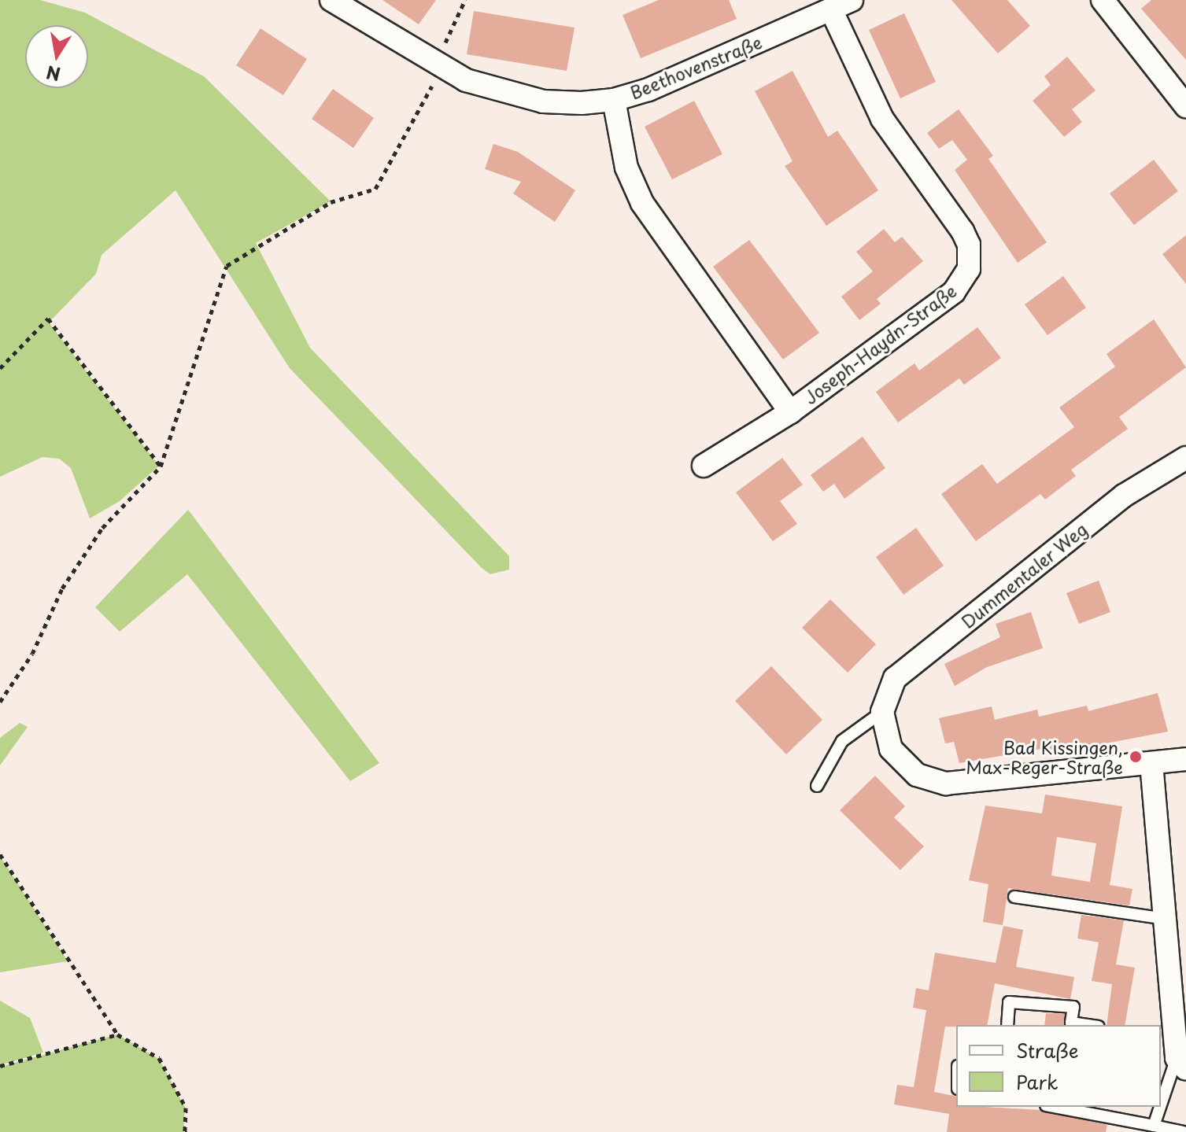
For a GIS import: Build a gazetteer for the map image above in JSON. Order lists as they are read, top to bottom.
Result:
{
  "streets": {
    "street": ["Beethovenstraße", "Joseph-Haydn-Straße", "Dummentaler Weg"]
  },
  "crossings": [
    ["Beethovenstraße", "Joseph-Haydn-Straße"]
  ],
  "places": ["Bad Kissingen, Max-Reger-Straße"],
  "legend": ["Straße", "Park"],
  "north": "bottom"
}
